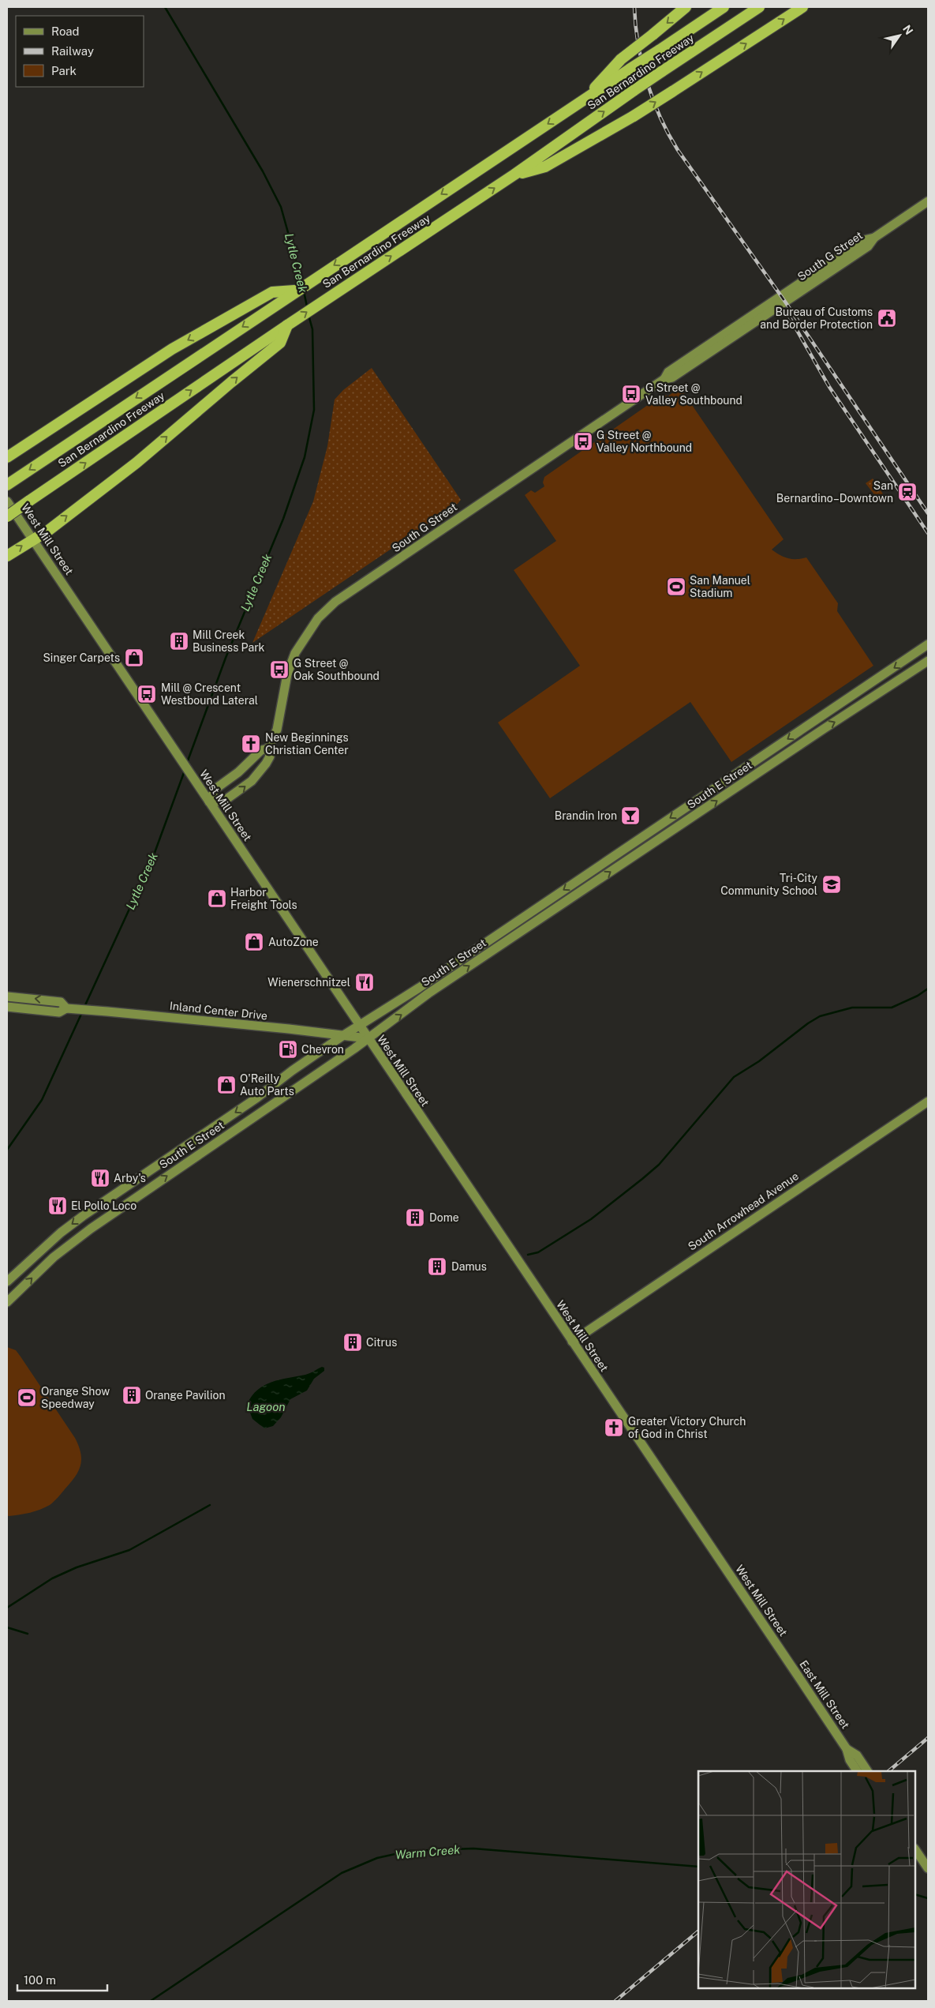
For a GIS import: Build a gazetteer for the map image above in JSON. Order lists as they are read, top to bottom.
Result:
{
  "streets": {
    "highway": ["San Bernardino Freeway"],
    "main road": [
      "South G Street",
      "West Mill Street",
      "South E Street",
      "Inland Center Drive",
      "South Arrowhead Avenue",
      "East Mill Street"
    ]
  },
  "crossings": [
    ["South G Street", "West Mill Street"],
    ["West Mill Street", "South E Street"],
    ["West Mill Street", "Inland Center Drive"],
    ["West Mill Street", "South Arrowhead Avenue"],
    ["West Mill Street", "East Mill Street"],
    ["South E Street", "Inland Center Drive"]
  ],
  "water": ["Lytle Creek", "Lagoon", "Warm Creek"],
  "places": {
    "public building": ["Bureau of Customs and Border Protection"],
    "bus stop": [
      "G Street @ Valley Southbound",
      "G Street @ Valley Northbound",
      "G Street @ Oak Southbound",
      "Mill @ Crescent Westbound Lateral"
    ],
    "station": ["San Bernardino–Downtown"],
    "sports": ["San Manuel Stadium", "Orange Show Speedway"],
    "building": [
      "Mill Creek Business Park",
      "Dome",
      "Damus",
      "Citrus",
      "Orange Pavilion"
    ],
    "shop": [
      "Singer Carpets",
      "Harbor Freight Tools",
      "AutoZone",
      "O'Reilly Auto Parts"
    ],
    "church": ["New Beginnings Christian Center", "Greater Victory Church of God in Christ"],
    "bar": ["Brandin Iron"],
    "school or university": ["Tri-City Community School"],
    "restaurant": ["Wienerschnitzel", "Arby's", "El Pollo Loco"],
    "fuel station": ["Chevron"]
  },
  "legend": ["Road", "Railway", "Park"],
  "scale_bar": "100 m",
  "north": "top right"
}
